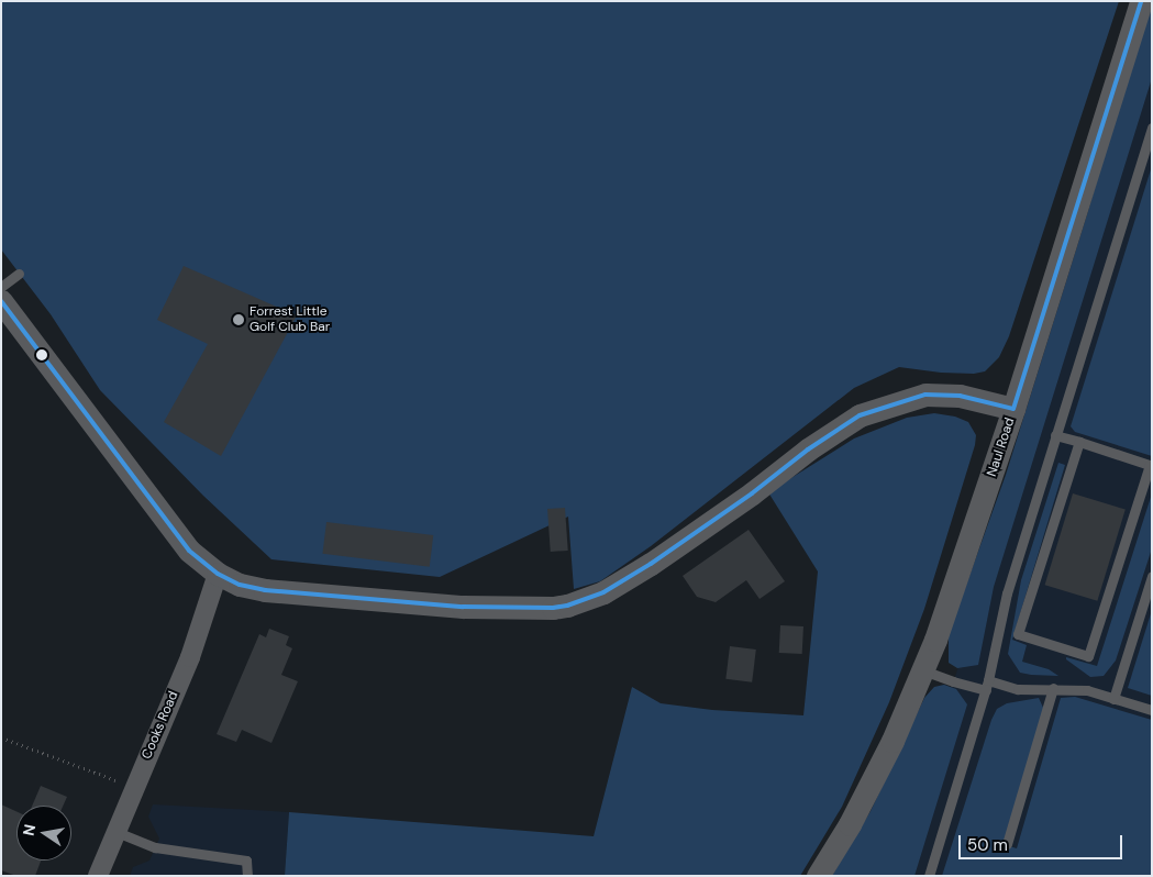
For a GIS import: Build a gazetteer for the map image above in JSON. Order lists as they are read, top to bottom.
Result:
{
  "streets": {
    "street": ["Naul Road", "Cooks Road"]
  },
  "places": ["Forrest Little Golf Club Bar"],
  "scale_bar": "50 m",
  "north": "left"
}
